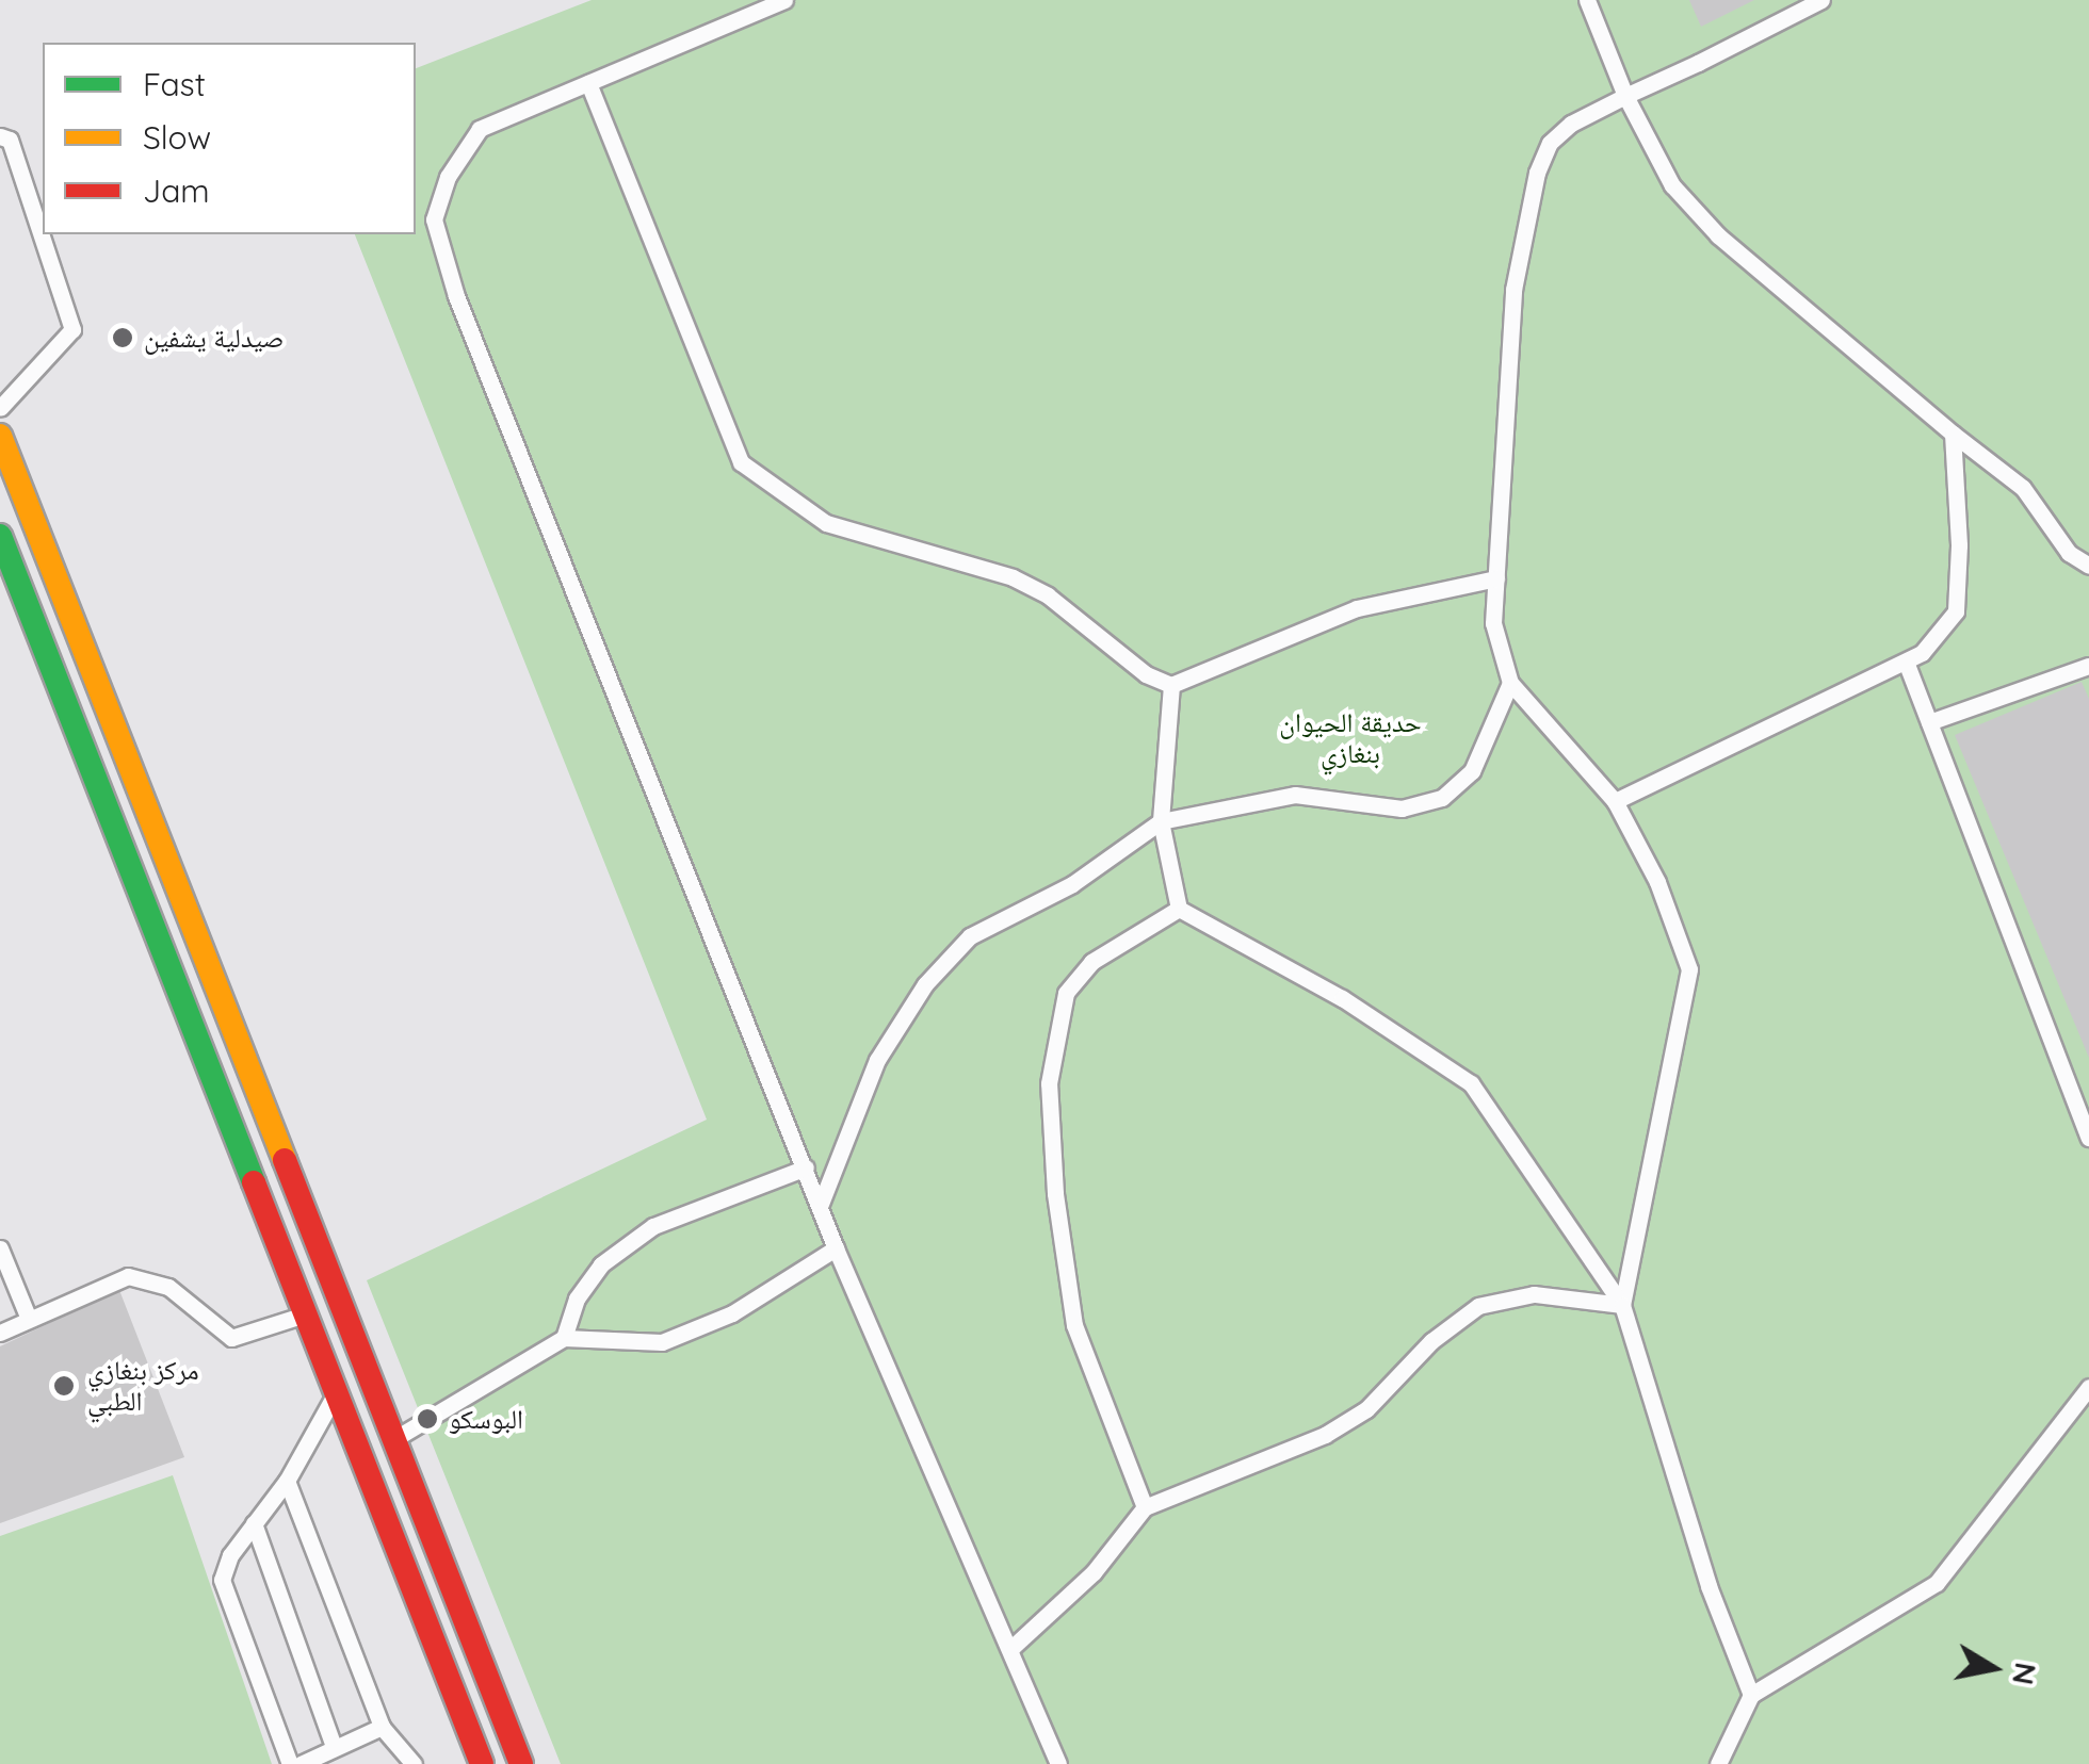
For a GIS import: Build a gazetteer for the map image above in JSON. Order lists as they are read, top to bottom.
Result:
{
  "parks": ["حديقة الحيوان بنغازي"],
  "places": ["صيدلية يشفين", "مركز بنغازي الطبي", "البوسكو"],
  "legend": ["Fast", "Slow", "Jam"],
  "north": "right"
}
